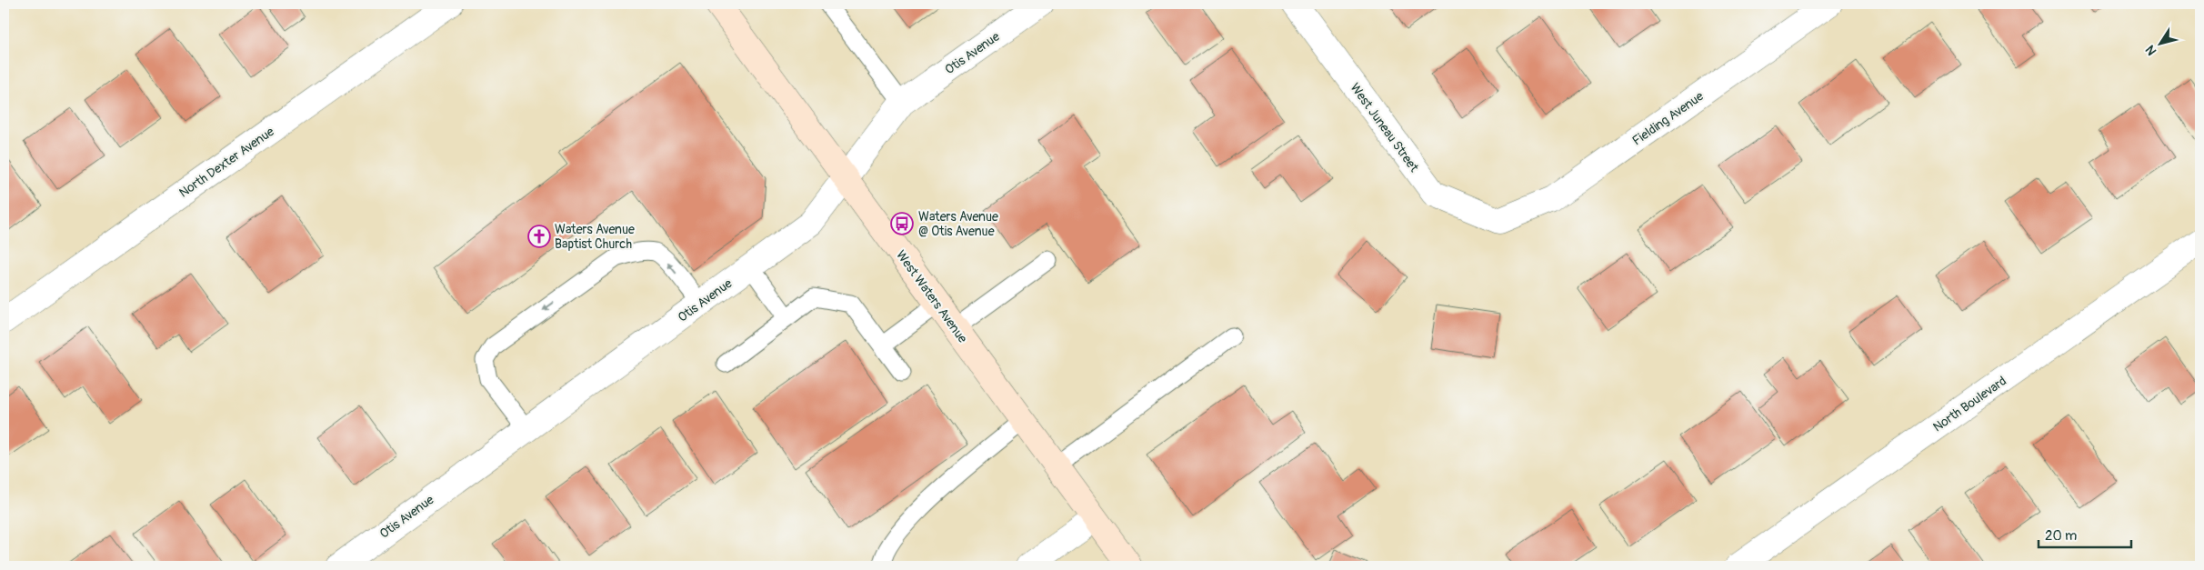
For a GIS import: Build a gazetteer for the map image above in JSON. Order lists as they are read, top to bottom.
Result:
{
  "streets": {
    "main road": ["West Waters Avenue"],
    "street": [
      "Otis Avenue",
      "Fielding Avenue",
      "West Juneau Street",
      "North Dexter Avenue",
      "North Boulevard"
    ]
  },
  "crossings": [
    ["Otis Avenue", "West Waters Avenue"],
    ["Fielding Avenue", "West Juneau Street"]
  ],
  "places": {
    "bus stop": ["Waters Avenue @ Otis Avenue"],
    "church": ["Waters Avenue Baptist Church"]
  },
  "scale_bar": "20 m",
  "north": "bottom left"
}
